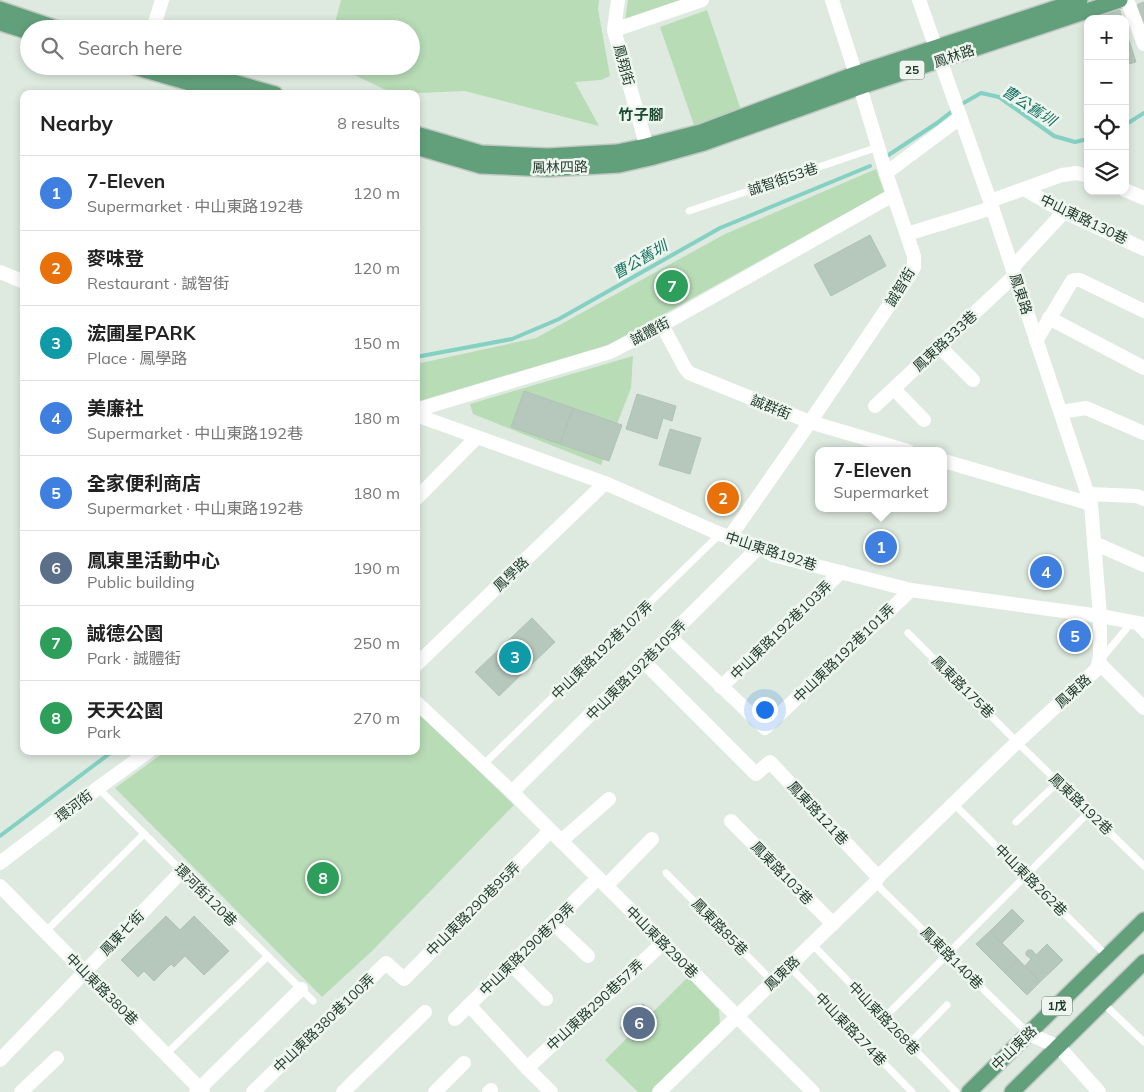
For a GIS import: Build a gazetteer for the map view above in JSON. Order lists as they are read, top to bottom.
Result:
{
  "streets": {
    "main road": [
      "鳳林路",
      "25",
      "鳳林四路",
      "1戊",
      "中山東路"
    ],
    "street": [
      "鳳翔街",
      "中山東路130巷",
      "誠智街",
      "鳳東路",
      "誠體街",
      "鳳東路333巷",
      "誠群街",
      "中山東路192巷",
      "鳳學路",
      "中山東路192巷103弄",
      "中山東路192巷101弄",
      "中山東路192巷105弄",
      "環河街",
      "鳳東路121巷",
      "鳳東路103巷",
      "中山東路290巷95弄",
      "鳳東七街",
      "中山東路290巷",
      "中山東路290巷79弄",
      "中山東路380巷",
      "中山東路290巷57弄",
      "中山東路380巷100弄"
    ],
    "lane": [
      "誠智街53巷",
      "中山東路192巷107弄",
      "鳳東路175巷",
      "鳳東路192巷",
      "中山東路262巷",
      "環河街120巷",
      "鳳東路85巷",
      "鳳東路140巷",
      "中山東路268巷",
      "中山東路274巷"
    ]
  },
  "crossings": [
    ["鳳林路", "鳳林四路"],
    ["鳳林路", "誠智街"],
    ["鳳林路", "鳳東路"],
    ["鳳翔街", "鳳林四路"],
    ["誠智街53巷", "誠智街"],
    ["中山東路130巷", "鳳東路333巷"],
    ["誠智街", "誠體街"],
    ["誠智街", "誠群街"],
    ["誠智街", "中山東路192巷"],
    ["誠智街", "中山東路192巷107弄"],
    ["鳳東路", "鳳東路333巷"],
    ["鳳東路", "中山東路192巷"],
    ["鳳東路", "鳳東路175巷"],
    ["鳳東路", "鳳東路192巷"],
    ["鳳東路", "鳳東路121巷"],
    ["鳳東路", "鳳東路103巷"],
    ["鳳東路", "中山東路262巷"],
    ["鳳東路", "鳳東路85巷"],
    ["鳳東路", "中山東路290巷"],
    ["鳳東路", "鳳東路140巷"],
    ["鳳東路", "中山東路268巷"],
    ["鳳東路", "中山東路274巷"],
    ["誠體街", "誠群街"],
    ["中山東路192巷", "鳳學路"],
    ["中山東路192巷", "中山東路192巷103弄"],
    ["中山東路192巷", "中山東路192巷107弄"],
    ["中山東路192巷", "中山東路192巷101弄"],
    ["中山東路192巷", "中山東路192巷105弄"],
    ["中山東路192巷103弄", "中山東路192巷101弄"],
    ["中山東路192巷107弄", "中山東路290巷"],
    ["中山東路192巷101弄", "中山東路192巷105弄"],
    ["中山東路192巷105弄", "鳳東路121巷"],
    ["中山東路192巷105弄", "中山東路290巷"],
    ["鳳東路175巷", "鳳東路192巷"],
    ["環河街", "環河街120巷"],
    ["鳳東路121巷", "鳳東路140巷"],
    ["中山東路262巷", "中山東路"],
    ["環河街120巷", "鳳東七街"],
    ["中山東路290巷95弄", "中山東路290巷"],
    ["中山東路290巷95弄", "中山東路380巷100弄"],
    ["鳳東七街", "中山東路380巷"],
    ["中山東路290巷", "中山東路290巷79弄"],
    ["中山東路290巷", "中山東路290巷57弄"],
    ["鳳東路140巷", "中山東路"]
  ],
  "districts": ["竹子腳"],
  "water": ["曹公舊圳"],
  "page": {
    "map_buttons": ["+", "−"],
    "search": "Search here",
    "heading": ["Nearby", "8 results"],
    "list": [
      {
        "mark": "1",
        "name": "7-Eleven",
        "note": "Supermarket · 中山東路192巷",
        "value": "120 m"
      },
      {
        "mark": "2",
        "name": "麥味登",
        "note": "Restaurant · 誠智街",
        "value": "120 m"
      },
      {
        "mark": "3",
        "name": "浤圃星PARK",
        "note": "Place · 鳳學路",
        "value": "150 m"
      },
      {
        "mark": "4",
        "name": "美廉社",
        "note": "Supermarket · 中山東路192巷",
        "value": "180 m"
      },
      {
        "mark": "5",
        "name": "全家便利商店",
        "note": "Supermarket · 中山東路192巷",
        "value": "180 m"
      },
      {
        "mark": "6",
        "name": "鳳東里活動中心",
        "note": "Public building",
        "value": "190 m"
      },
      {
        "mark": "7",
        "name": "誠德公園",
        "note": "Park · 誠體街",
        "value": "250 m"
      },
      {
        "mark": "8",
        "name": "天天公園",
        "note": "Park",
        "value": "270 m"
      }
    ],
    "pins": [
      "7",
      "2",
      "1",
      "4",
      "5",
      "3",
      "8",
      "6"
    ],
    "popup": ["7-Eleven", "Supermarket"]
  }
}
